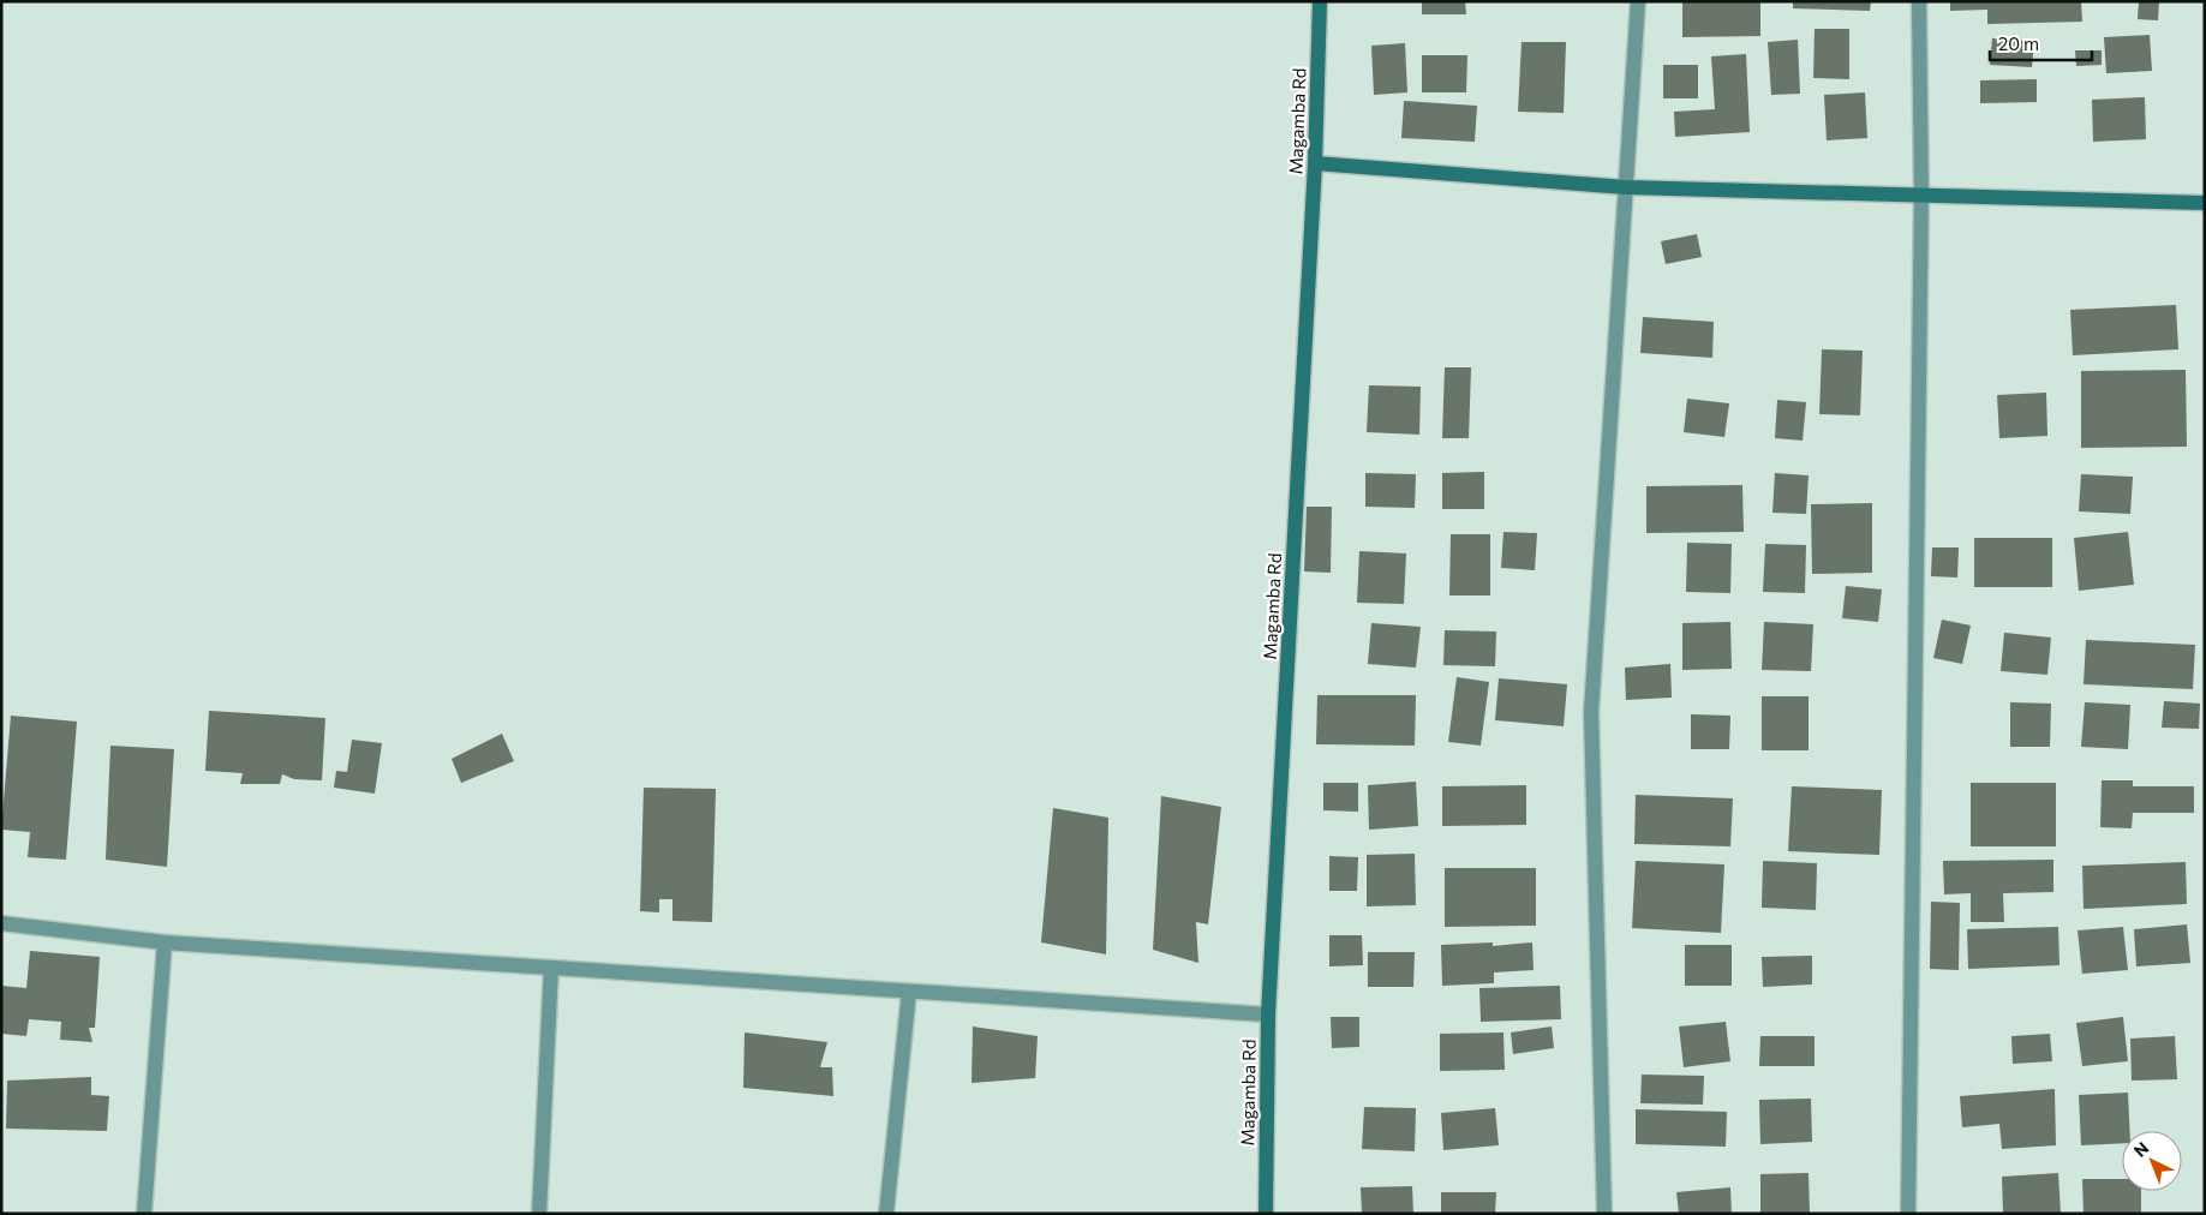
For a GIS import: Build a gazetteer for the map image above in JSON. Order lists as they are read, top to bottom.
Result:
{
  "streets": {
    "street": ["Magamba Rd"]
  },
  "scale_bar": "20 m",
  "north": "top left"
}
